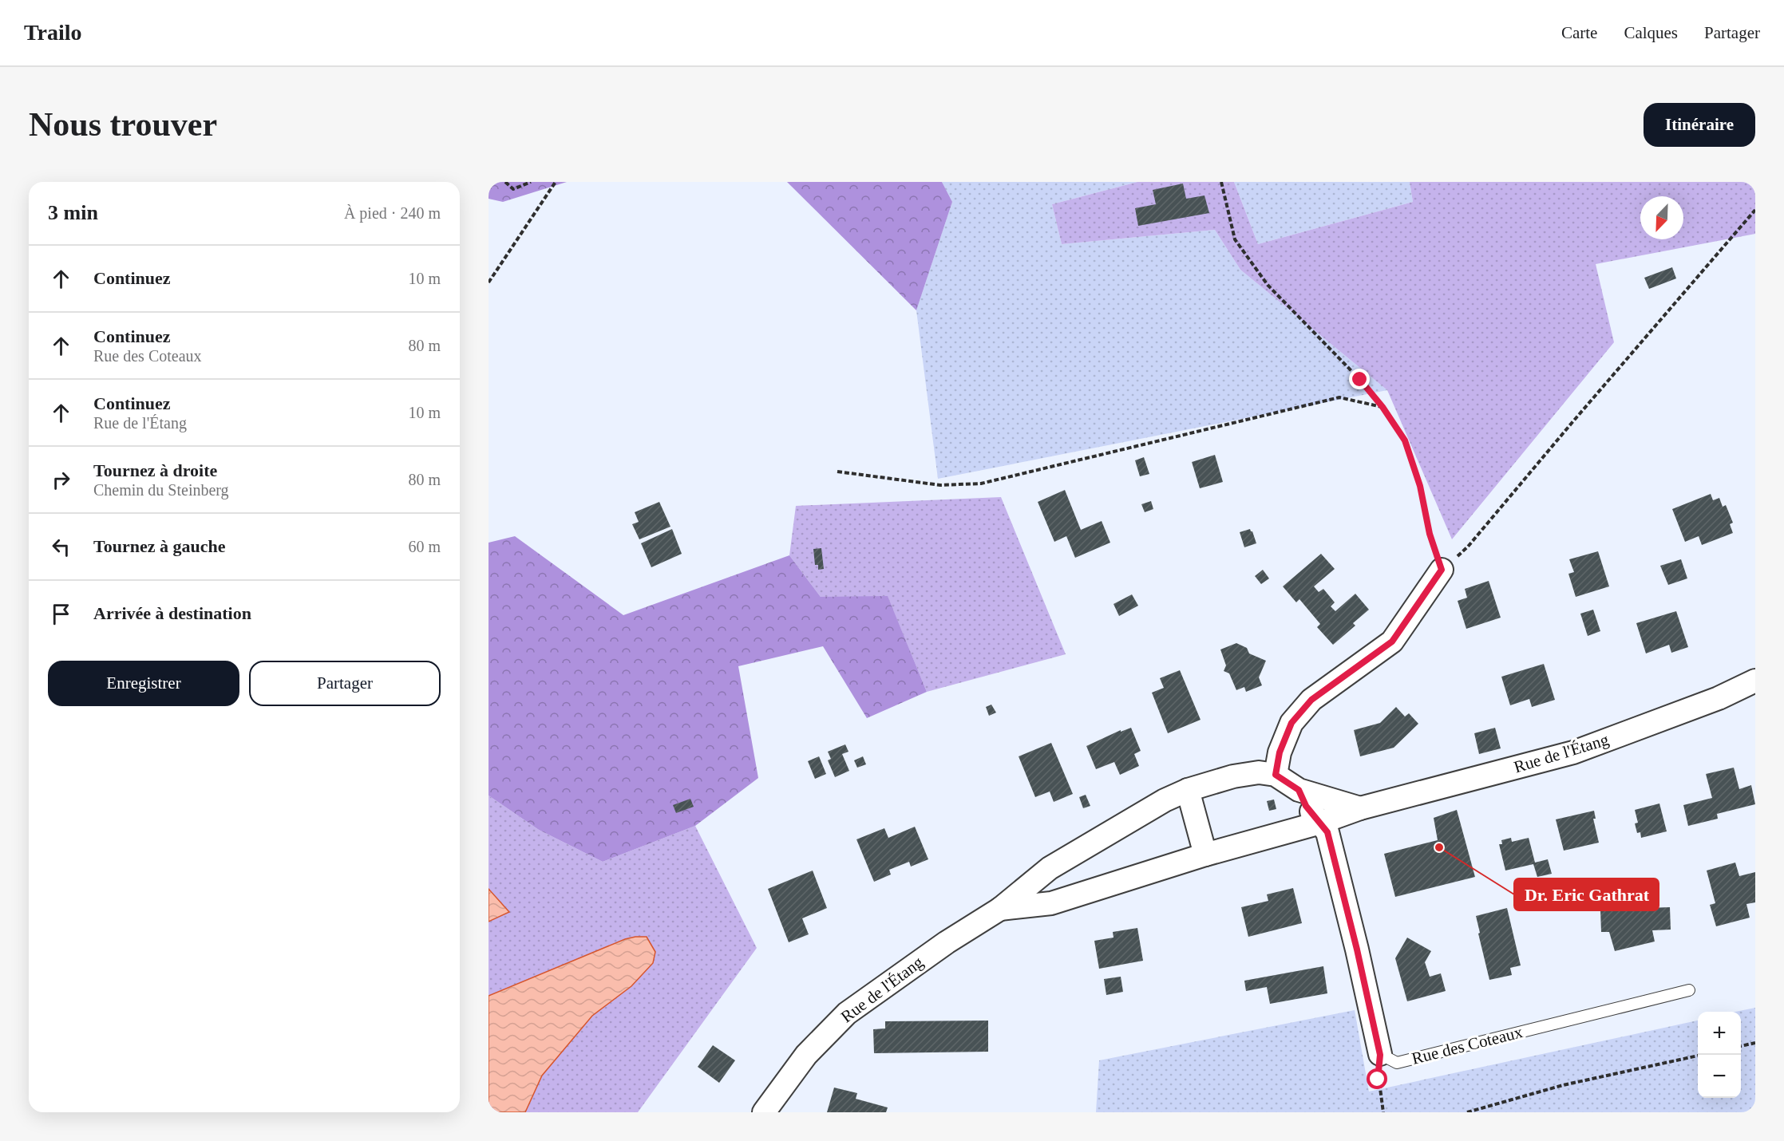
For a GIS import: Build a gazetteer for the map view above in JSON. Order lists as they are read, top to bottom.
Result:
{
  "streets": {
    "street": ["Rue de l'Étang"],
    "lane": ["Rue des Coteaux"]
  },
  "places": ["Dr. Eric Gathrat"],
  "north": "bottom left",
  "page": {
    "header": "Trailo",
    "nav": ["Carte", "Calques", "Partager"],
    "buttons": [
      "Itinéraire",
      ["Enregistrer", "Partager"]
    ],
    "title": "Nous trouver",
    "heading": ["3 min", "À pied · 240 m"],
    "list": [
      ["Continuez", "10 m"],
      ["Continuez", "Rue des Coteaux", "80 m"],
      ["Continuez", "Rue de l'Étang", "10 m"],
      ["Tournez à droite", "Chemin du Steinberg", "80 m"],
      ["Tournez à gauche", "60 m"],
      "Arrivée à destination"
    ],
    "map_buttons": ["+", "−"]
  }
}
